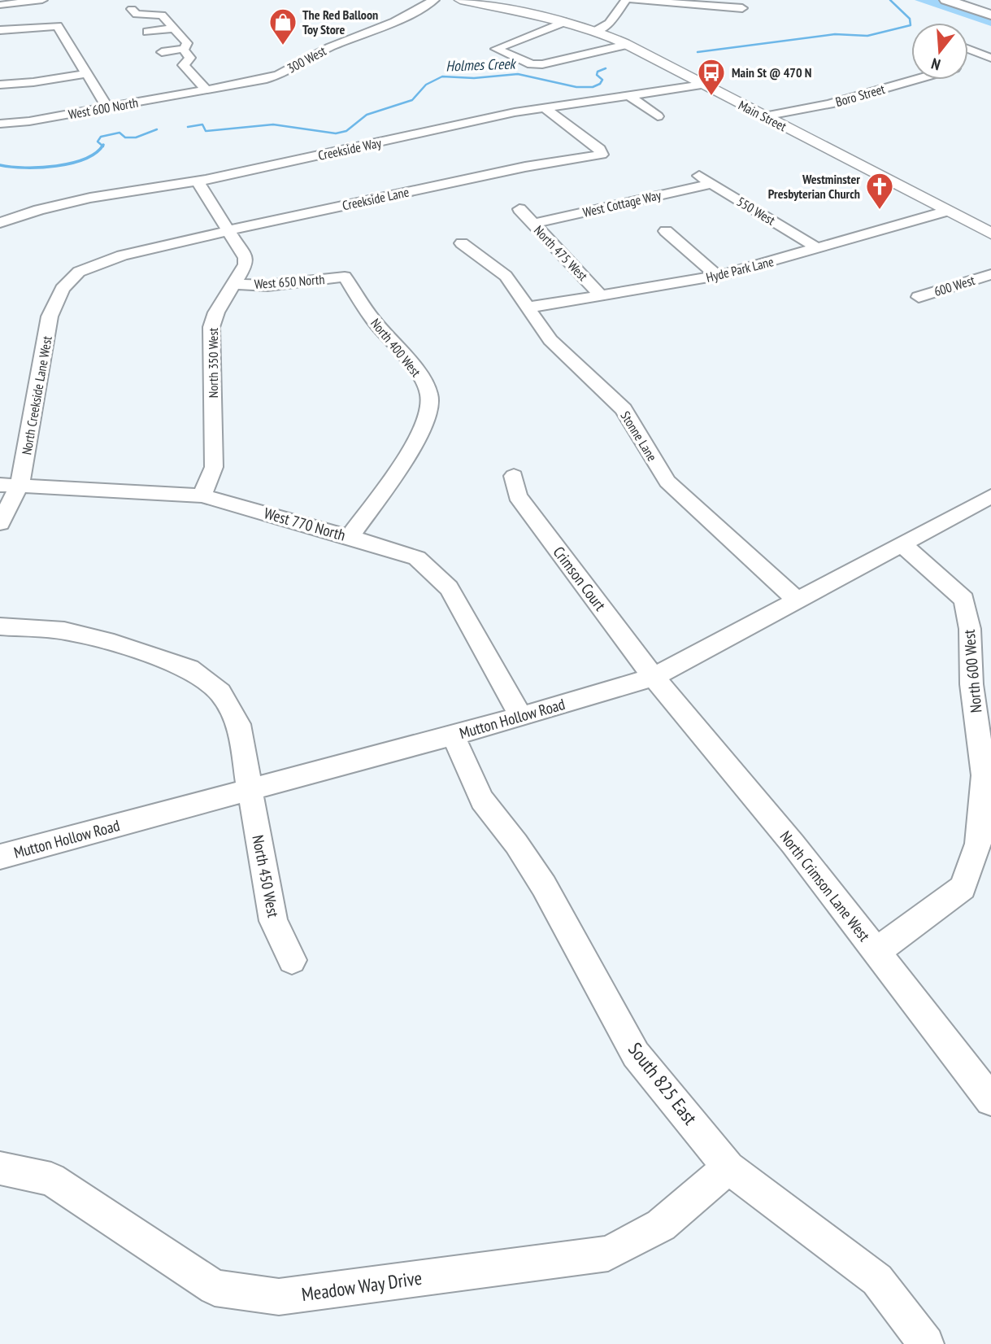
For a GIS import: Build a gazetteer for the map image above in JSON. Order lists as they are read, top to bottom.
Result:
{
  "streets": {
    "main road": ["Main Street"],
    "street": [
      "300 West",
      "Boro Street",
      "West 600 North",
      "Creekside Way",
      "Creekside Lane",
      "West Cottage Way",
      "550 West",
      "North 475 West",
      "Hyde Park Lane",
      "West 650 North",
      "600 West",
      "North 400 West",
      "North 350 West",
      "North Creekside Lane West",
      "Stonne Lane",
      "West 770 North",
      "Crimson Court",
      "North 600 West",
      "Mutton Hollow Road",
      "North 450 West",
      "North Crimson Lane West",
      "South 825 East",
      "Meadow Way Drive"
    ]
  },
  "crossings": [
    ["300 West", "West 600 North"],
    ["Boro Street", "Main Street"],
    ["Main Street", "Creekside Way"],
    ["Main Street", "Hyde Park Lane"],
    ["Creekside Way", "Creekside Lane"],
    ["Creekside Way", "North 350 West"],
    ["Creekside Lane", "North 350 West"],
    ["Creekside Lane", "North Creekside Lane West"],
    ["West Cottage Way", "550 West"],
    ["West Cottage Way", "North 475 West"],
    ["550 West", "Hyde Park Lane"],
    ["North 475 West", "Hyde Park Lane"],
    ["Hyde Park Lane", "Stonne Lane"],
    ["West 650 North", "North 400 West"],
    ["West 650 North", "North 350 West"],
    ["North 400 West", "West 770 North"],
    ["North 350 West", "West 770 North"],
    ["North Creekside Lane West", "West 770 North"],
    ["Stonne Lane", "Mutton Hollow Road"],
    ["West 770 North", "Mutton Hollow Road"],
    ["Crimson Court", "Mutton Hollow Road"],
    ["Crimson Court", "North Crimson Lane West"],
    ["North 600 West", "Mutton Hollow Road"],
    ["North 600 West", "North Crimson Lane West"],
    ["Mutton Hollow Road", "North 450 West"],
    ["Mutton Hollow Road", "North Crimson Lane West"],
    ["Mutton Hollow Road", "South 825 East"],
    ["South 825 East", "Meadow Way Drive"]
  ],
  "water": ["Holmes Creek"],
  "places": {
    "shop": ["The Red Balloon Toy Store"],
    "bus stop": ["Main St @ 470 N"],
    "church": ["Westminster Presbyterian Church"]
  },
  "north": "bottom"
}
